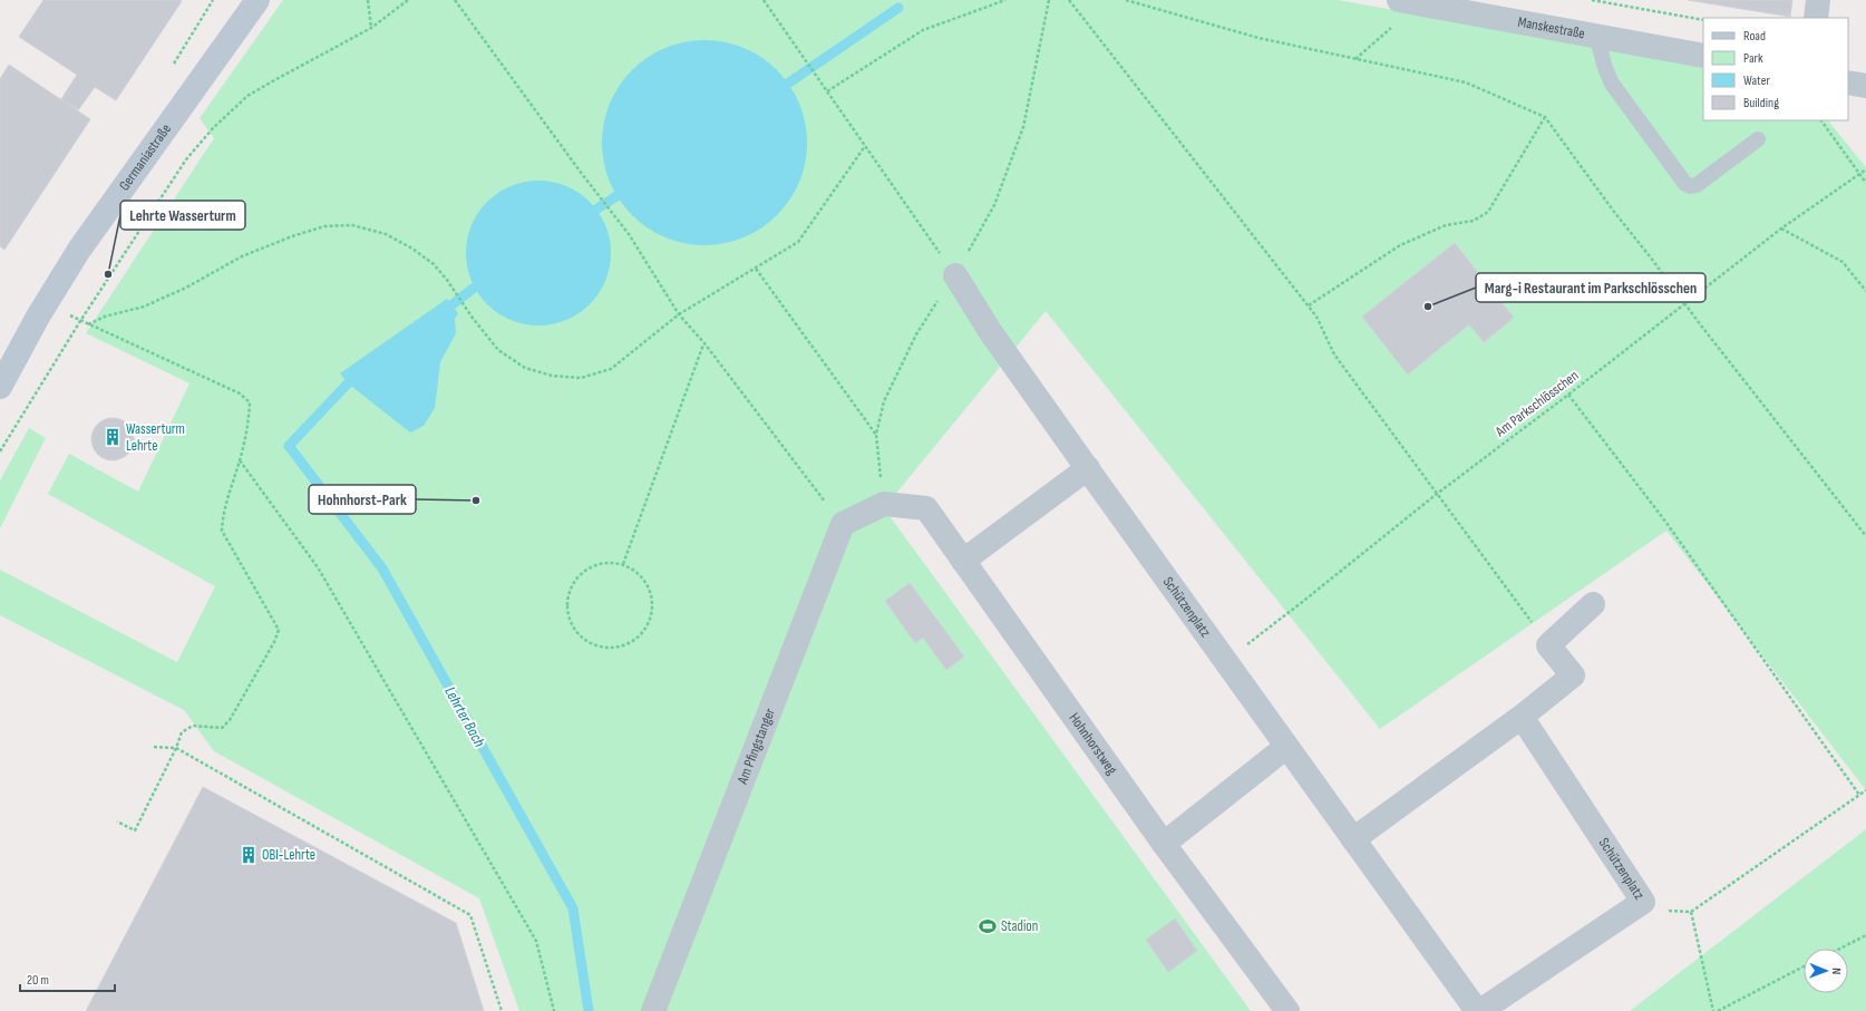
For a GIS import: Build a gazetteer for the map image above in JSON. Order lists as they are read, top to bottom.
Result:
{
  "streets": {
    "street": [
      "Manskestraße",
      "Germaniastraße",
      "Schützenplatz",
      "Hohnhorstweg",
      "Am Pfingstanger"
    ],
    "path": ["Am Parkschlösschen"]
  },
  "crossings": [
    ["Am Parkschlösschen", "Schützenplatz"],
    ["Hohnhorstweg", "Am Pfingstanger"]
  ],
  "water": ["Lehrter Bach"],
  "places": {
    "other": ["Lehrte Wasserturm", "Marg-i Restaurant im Parkschlösschen", "Hohnhorst-Park"],
    "building": ["Wasserturm Lehrte", "OBI-Lehrte"],
    "sports": ["Stadion"]
  },
  "legend": [
    "Road",
    "Park",
    "Water",
    "Building"
  ],
  "scale_bar": "20 m",
  "north": "right"
}
